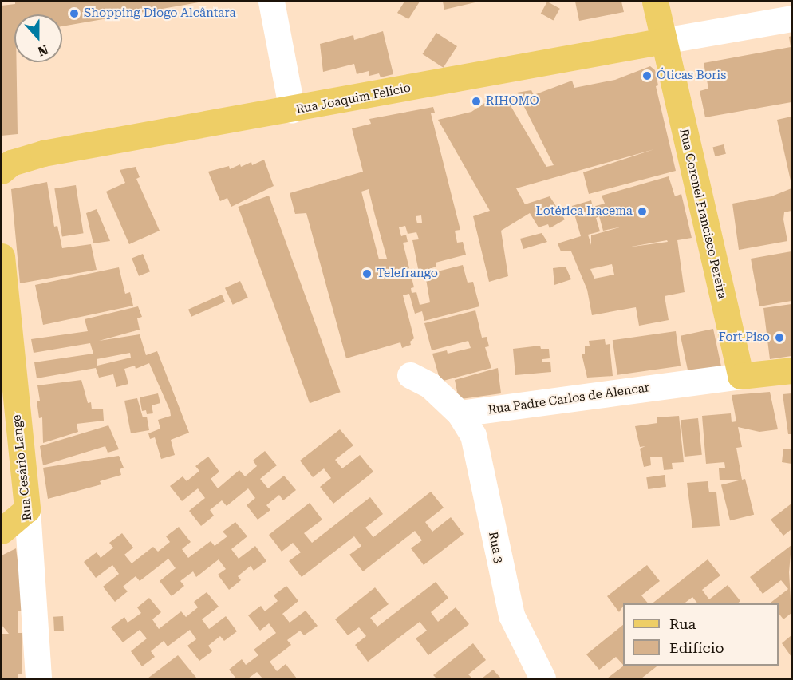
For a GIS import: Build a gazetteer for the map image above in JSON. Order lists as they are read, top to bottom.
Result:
{
  "streets": {
    "main road": ["Rua Joaquim Felício", "Rua Coronel Francisco Pereira", "Rua Cesário Lange"],
    "street": ["Rua Padre Carlos de Alencar", "Rua 3"]
  },
  "crossings": [
    ["Rua Joaquim Felício", "Rua Coronel Francisco Pereira"],
    ["Rua Coronel Francisco Pereira", "Rua Padre Carlos de Alencar"],
    ["Rua Padre Carlos de Alencar", "Rua 3"]
  ],
  "places": [
    "Shopping Diogo Alcântara",
    "Óticas Boris",
    "RIHOMO",
    "Lotérica Iracema",
    "Telefrango",
    "Fort Piso"
  ],
  "legend": ["Rua", "Edifício"],
  "north": "bottom"
}
